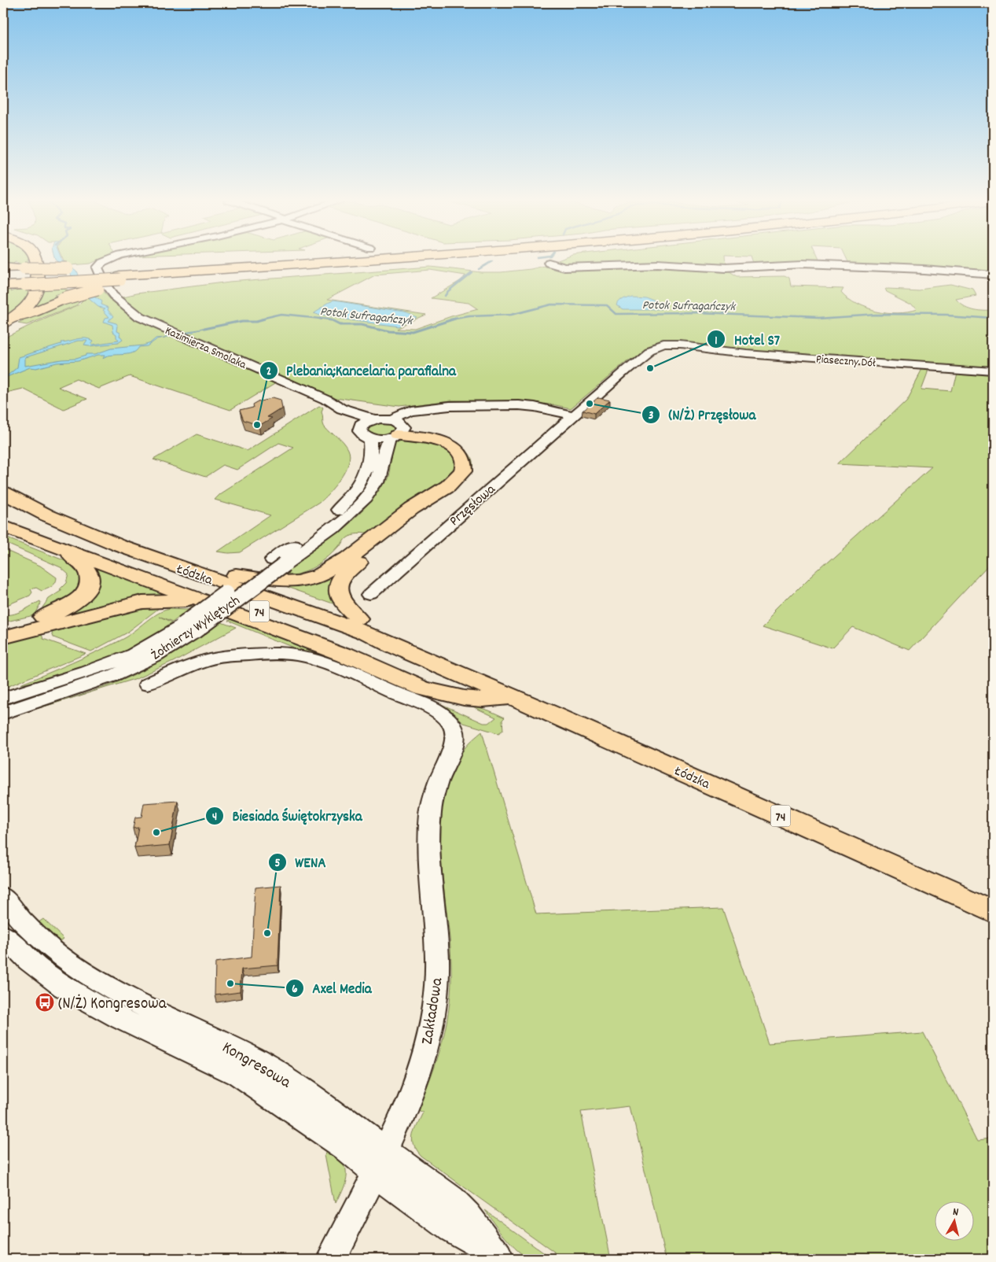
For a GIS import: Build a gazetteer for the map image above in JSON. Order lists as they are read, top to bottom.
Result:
{
  "streets": {
    "main road": ["Łódzka", "74"],
    "street": [
      "Kazimierza Smolaka",
      "Piaseczny Dół",
      "Przęsłowa",
      "Żołnierzy Wyklętych",
      "Zakładowa",
      "Kongresowa"
    ]
  },
  "crossings": [
    ["Kazimierza Smolaka", "Żołnierzy Wyklętych"],
    ["Piaseczny Dół", "Przęsłowa"],
    ["Zakładowa", "Kongresowa"]
  ],
  "water": ["Potok Sufragańczyk"],
  "places": {
    "other": [
      "Hotel S7",
      "(N/Ż) Przęsłowa",
      "Plebania;Kancelaria parafialna",
      "Biesiada Świętokrzyska",
      "WENA",
      "Axel Media"
    ],
    "bus stop": ["(N/Ż) Kongresowa"]
  },
  "north": "top"
}
